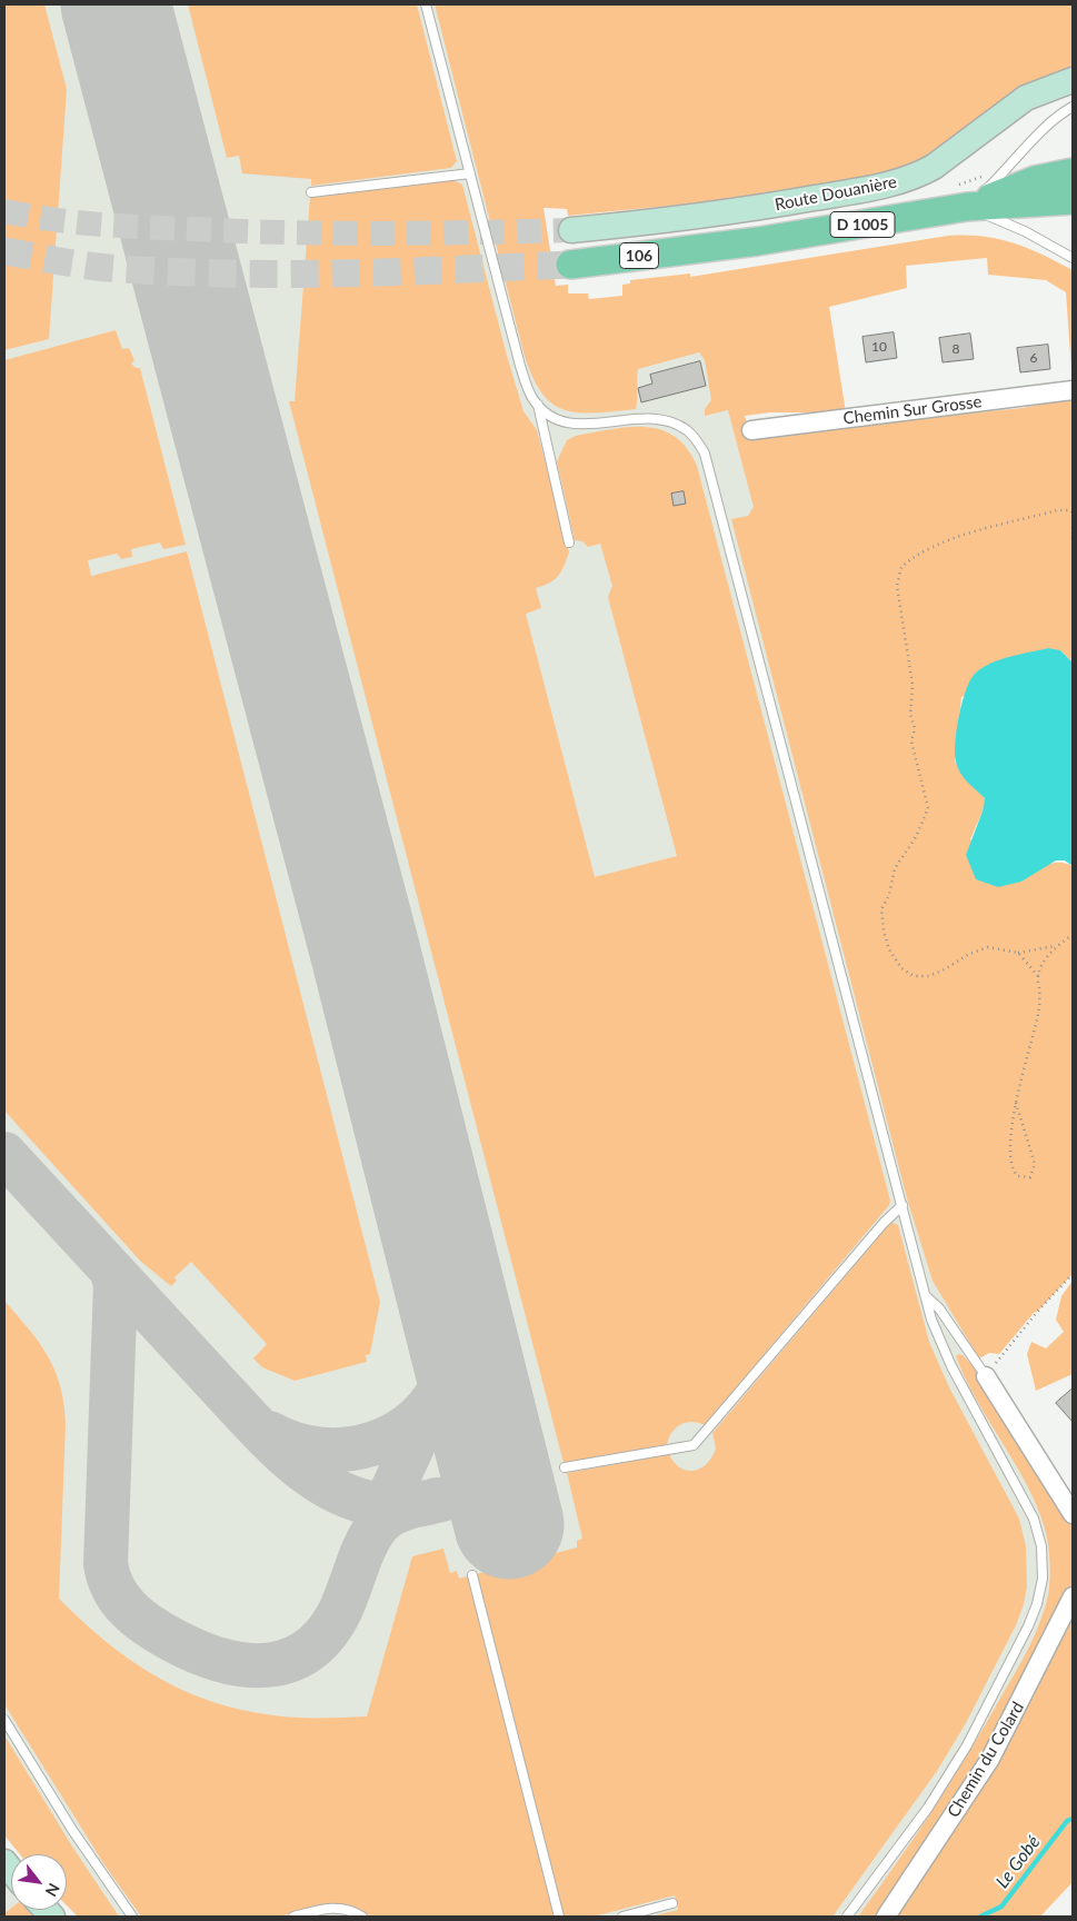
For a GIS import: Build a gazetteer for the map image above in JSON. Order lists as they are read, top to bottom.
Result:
{
  "streets": {
    "main road": ["D 1005", "106"],
    "street": ["Route Douanière", "Chemin Sur Grosse", "Chemin du Colard"]
  },
  "crossings": [
    ["D 1005", "106"]
  ],
  "water": ["Le Gobé"],
  "house_numbers": ["10", "8", "6"],
  "north": "bottom right"
}
